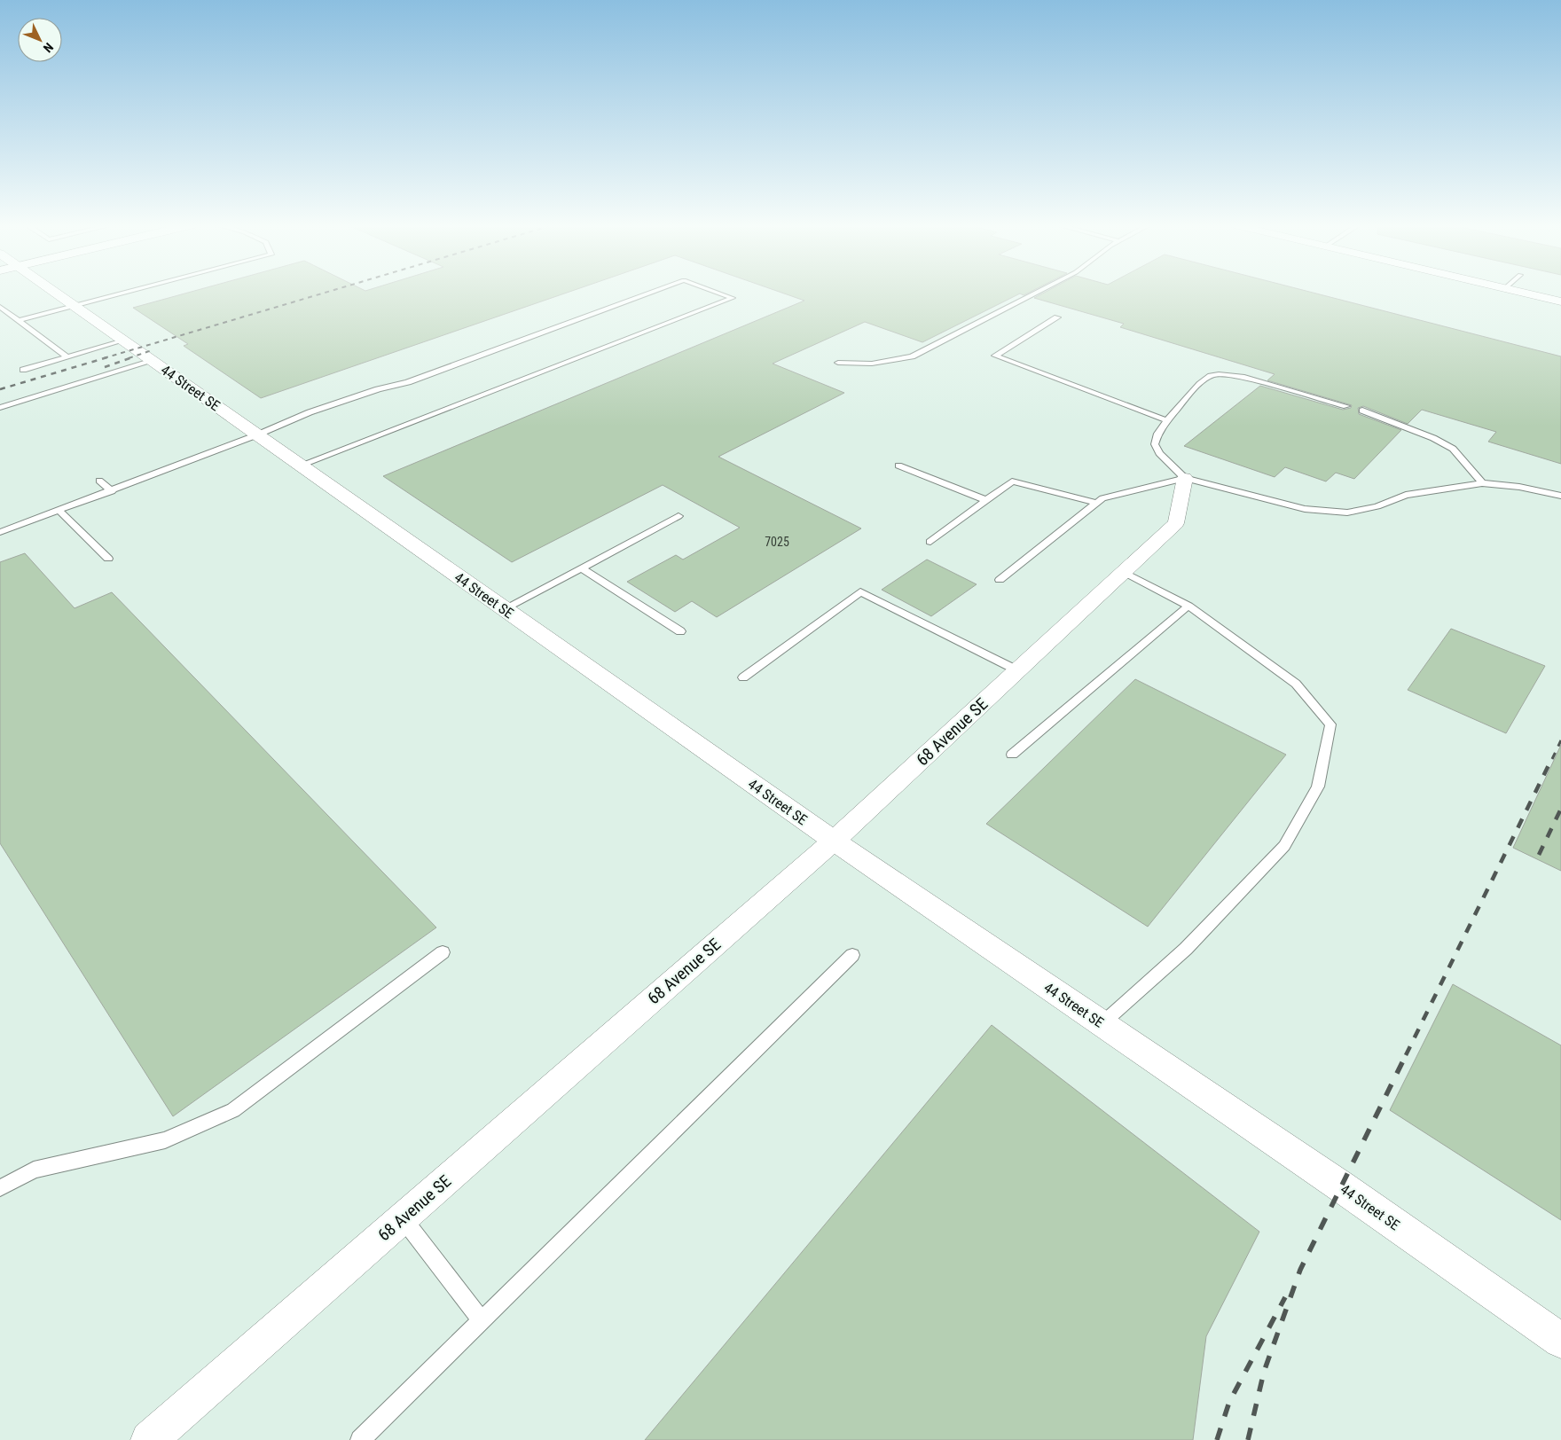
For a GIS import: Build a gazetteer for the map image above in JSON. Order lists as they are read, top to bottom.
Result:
{
  "streets": {
    "street": ["44 Street SE", "68 Avenue SE"]
  },
  "crossings": [
    ["44 Street SE", "68 Avenue SE"]
  ],
  "house_numbers": ["7025"],
  "north": "bottom right"
}
